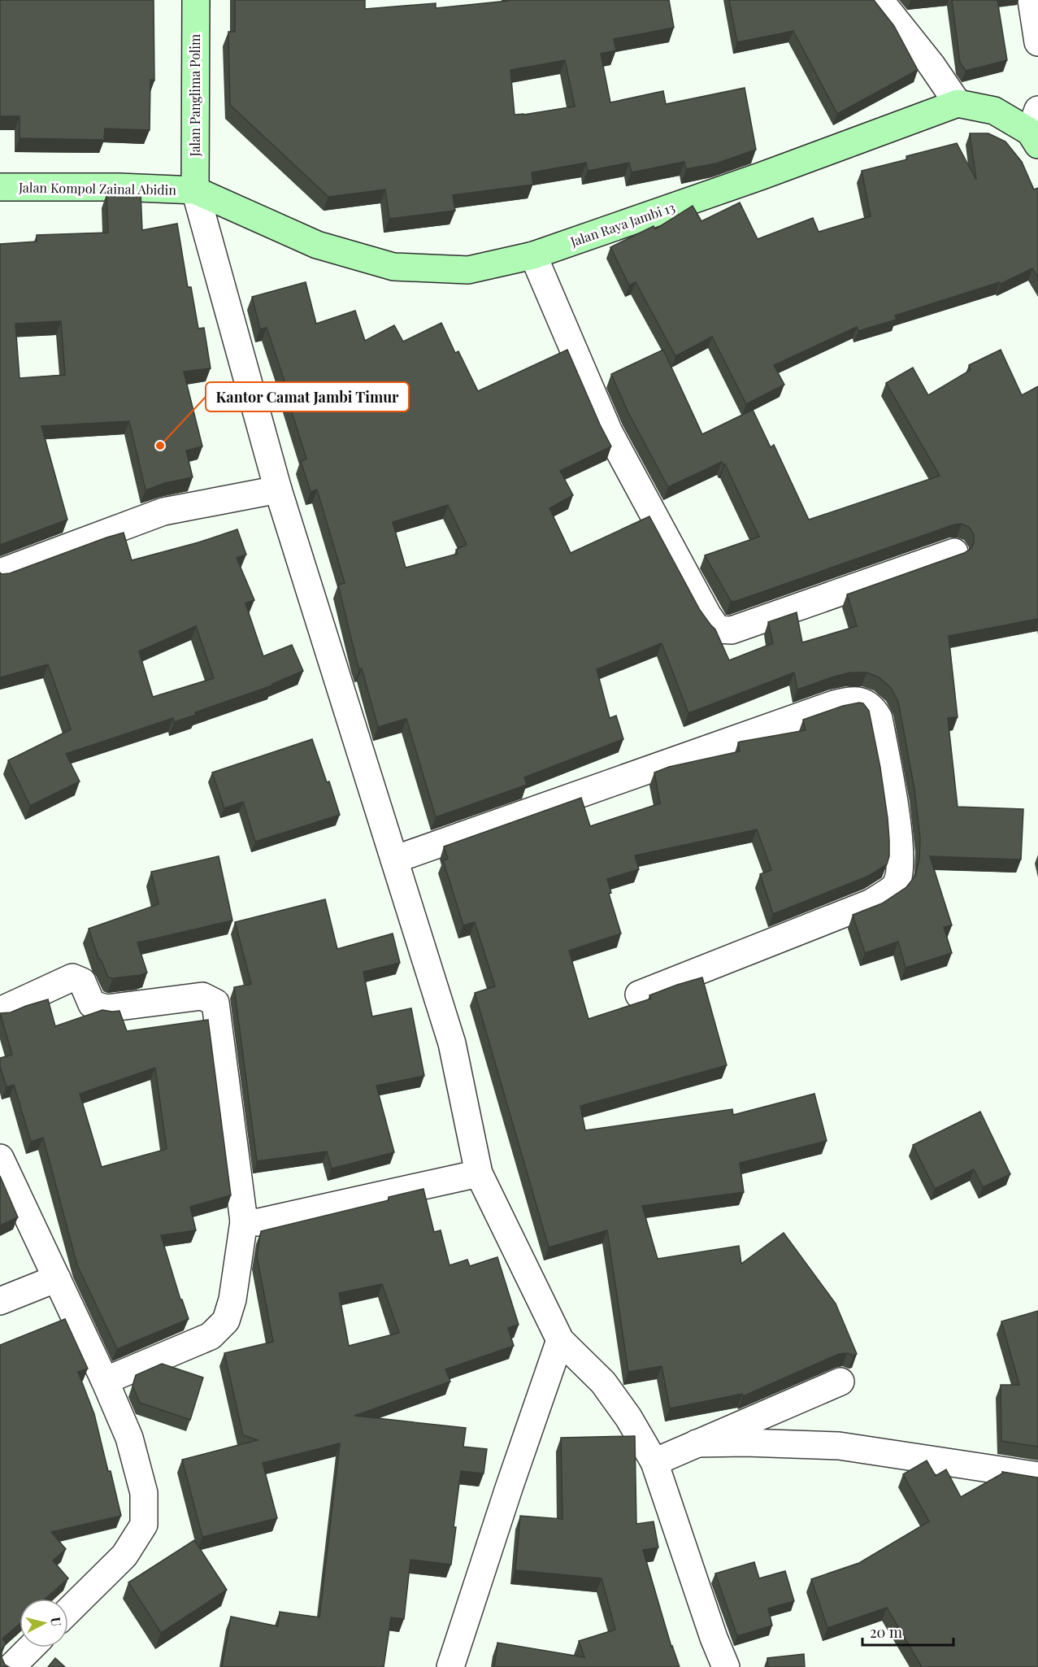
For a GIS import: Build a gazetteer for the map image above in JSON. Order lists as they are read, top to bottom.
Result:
{
  "streets": {
    "street": ["Jalan Panglima Polim", "Jalan Kompol Zainal Abidin", "Jalan Raya Jambi 13"]
  },
  "crossings": [
    ["Jalan Panglima Polim", "Jalan Kompol Zainal Abidin"],
    ["Jalan Panglima Polim", "Jalan Raya Jambi 13"],
    ["Jalan Kompol Zainal Abidin", "Jalan Raya Jambi 13"]
  ],
  "places": ["Kantor Camat Jambi Timur"],
  "scale_bar": "20 m",
  "north": "right"
}
